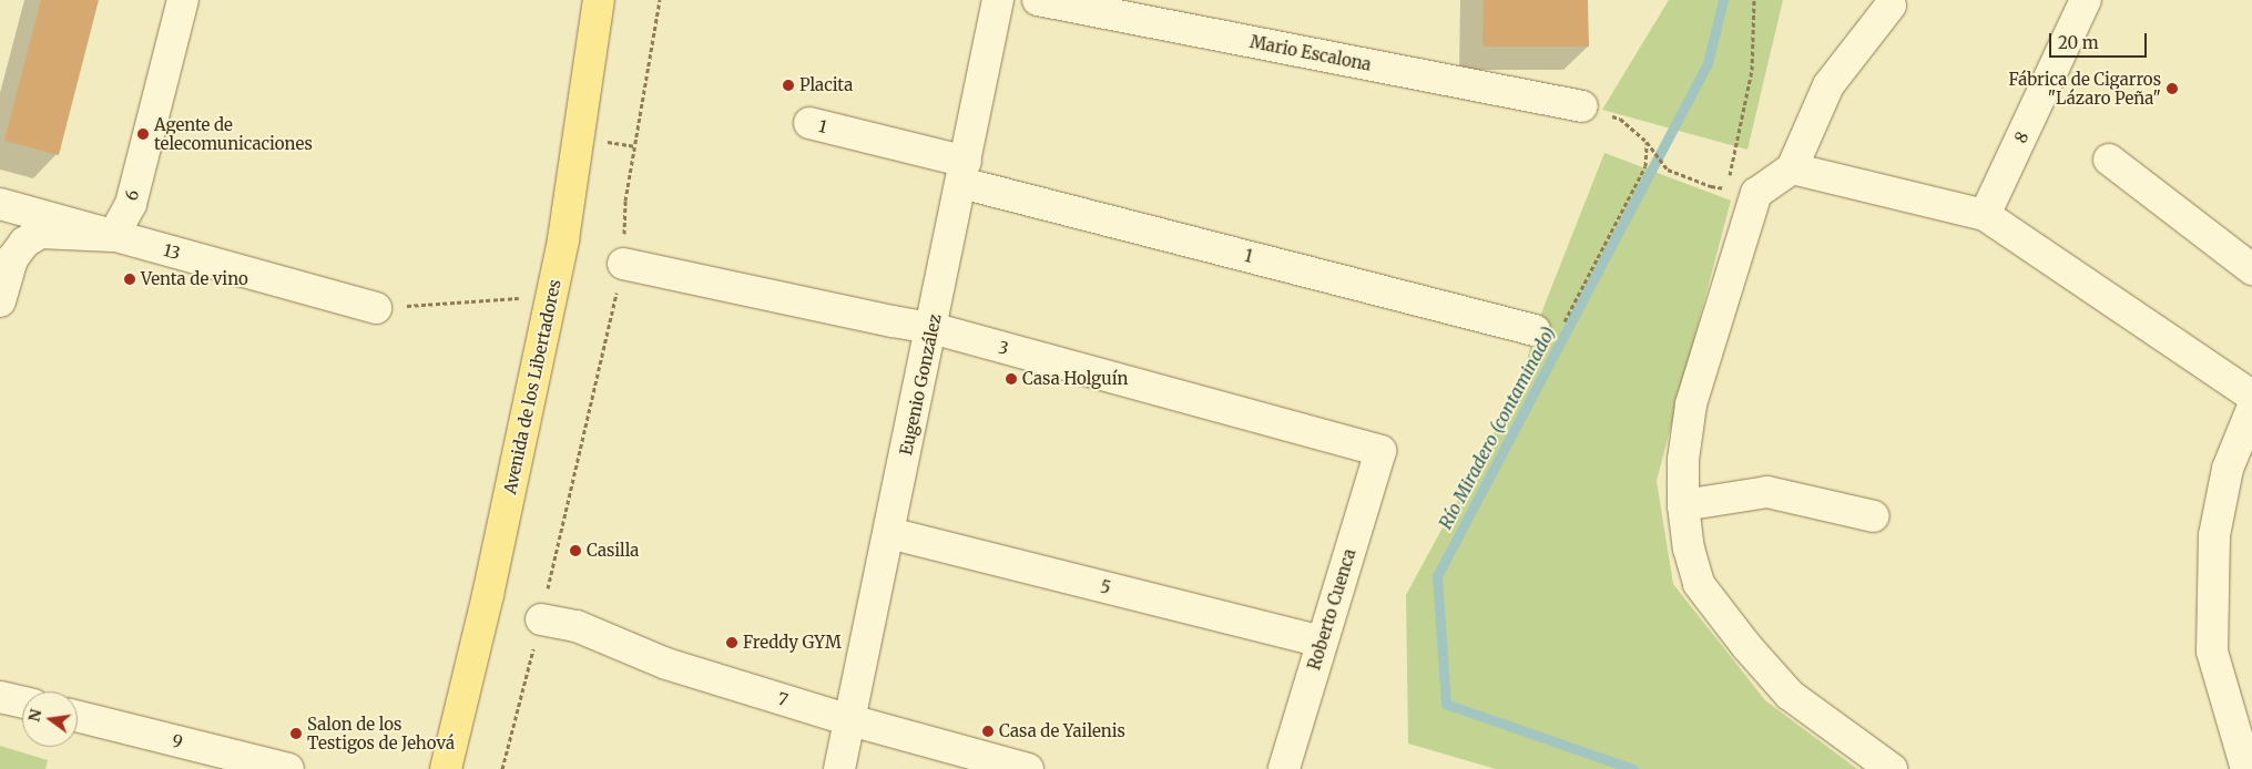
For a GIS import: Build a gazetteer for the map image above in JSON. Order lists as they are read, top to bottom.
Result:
{
  "streets": {
    "main road": ["Avenida de los Libertadores"],
    "street": [
      "Mario Escalona",
      "1",
      "8",
      "6",
      "13",
      "3",
      "Eugenio González",
      "5",
      "Roberto Cuenca",
      "7",
      "9"
    ]
  },
  "crossings": [
    ["1", "Eugenio González"],
    ["6", "13"],
    ["3", "Eugenio González"],
    ["3", "Roberto Cuenca"],
    ["Eugenio González", "5"],
    ["Eugenio González", "7"],
    ["5", "Roberto Cuenca"]
  ],
  "water": ["Río Miradero (contaminado)"],
  "places": [
    "Placita",
    "Fábrica de Cigarros \"Lázaro Peña\"",
    "Agente de telecomunicaciones",
    "Venta de vino",
    "Casa Holguín",
    "Casilla",
    "Freddy GYM",
    "Casa de Yailenis",
    "Salon de los Testigos de Jehová"
  ],
  "scale_bar": "20 m",
  "north": "left"
}
